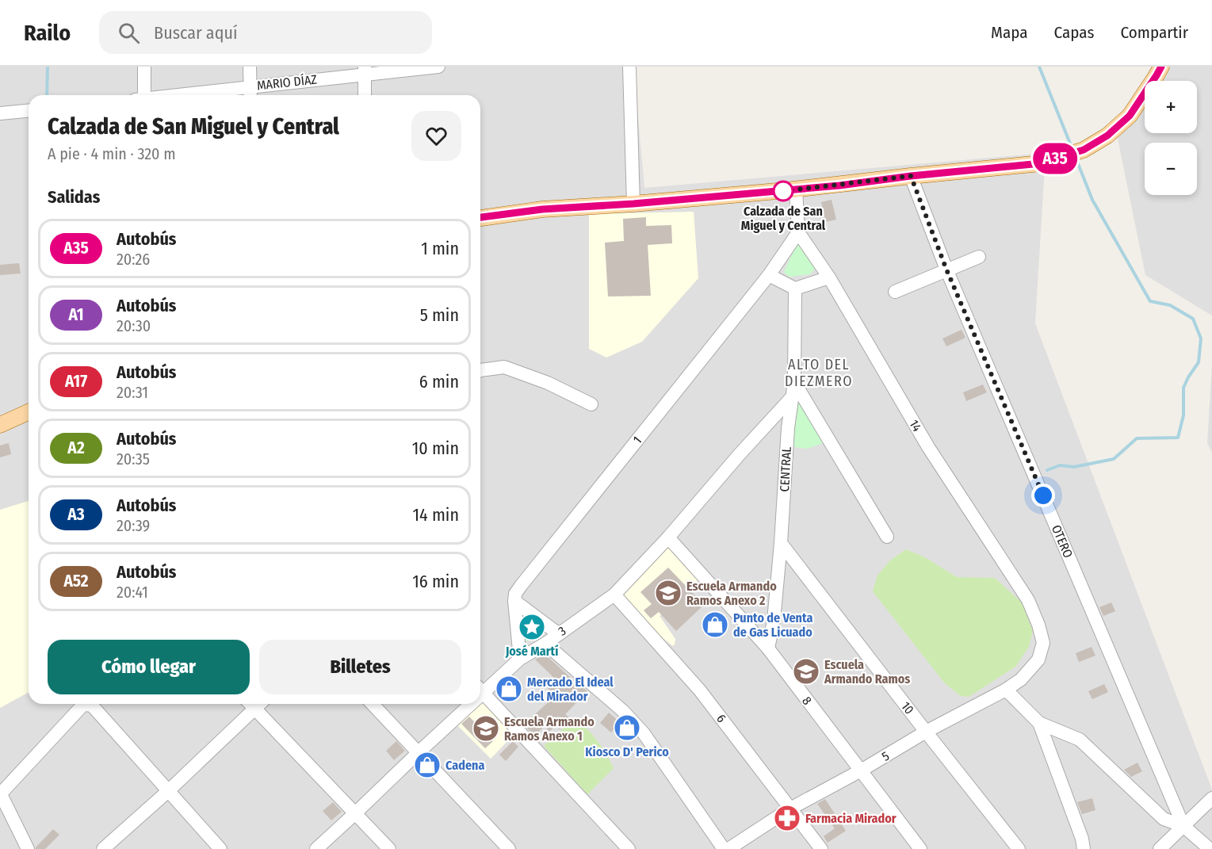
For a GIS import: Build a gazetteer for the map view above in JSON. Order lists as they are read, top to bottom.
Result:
{
  "streets": {
    "street": [
      "MARIO DÍAZ",
      "14",
      "1",
      "CENTRAL",
      "OTERO",
      "3",
      "8",
      "10",
      "6",
      "5"
    ]
  },
  "crossings": [
    ["14", "1"],
    ["14", "5"],
    ["CENTRAL", "3"],
    ["CENTRAL", "8"],
    ["CENTRAL", "10"],
    ["3", "8"],
    ["3", "6"],
    ["8", "5"],
    ["10", "5"],
    ["6", "5"]
  ],
  "districts": ["ALTO DEL DIEZMERO"],
  "places": {
    "other": ["Calzada de San Miguel y Central"],
    "school or university": ["Escuela Armando Ramos Anexo 2", "Escuela Armando Ramos", "Escuela Armando Ramos Anexo 1"],
    "shop": [
      "Punto de Venta de Gas Licuado",
      "Mercado El Ideal del Mirador",
      "Kiosco D' Perico",
      "Cadena"
    ],
    "place": ["José Martí"],
    "pharmacy": ["Farmacia Mirador"]
  },
  "lines": ["bus line A35"],
  "page": {
    "header": "Railo",
    "search": "Buscar aquí",
    "nav": ["Mapa", "Capas", "Compartir"],
    "on_map": "A35",
    "map_buttons": ["+", "−"],
    "heading": [
      ["Calzada de San Miguel y Central", "A pie · 4 min · 320 m"],
      "Salidas"
    ],
    "list": [
      {
        "mark": "A35",
        "name": "Autobús",
        "note": "20:26",
        "value": "1 min"
      },
      {
        "mark": "A1",
        "name": "Autobús",
        "note": "20:30",
        "value": "5 min"
      },
      {
        "mark": "A17",
        "name": "Autobús",
        "note": "20:31",
        "value": "6 min"
      },
      {
        "mark": "A2",
        "name": "Autobús",
        "note": "20:35",
        "value": "10 min"
      },
      {
        "mark": "A3",
        "name": "Autobús",
        "note": "20:39",
        "value": "14 min"
      },
      {
        "mark": "A52",
        "name": "Autobús",
        "note": "20:41",
        "value": "16 min"
      }
    ],
    "buttons": ["Cómo llegar", "Billetes"]
  }
}
